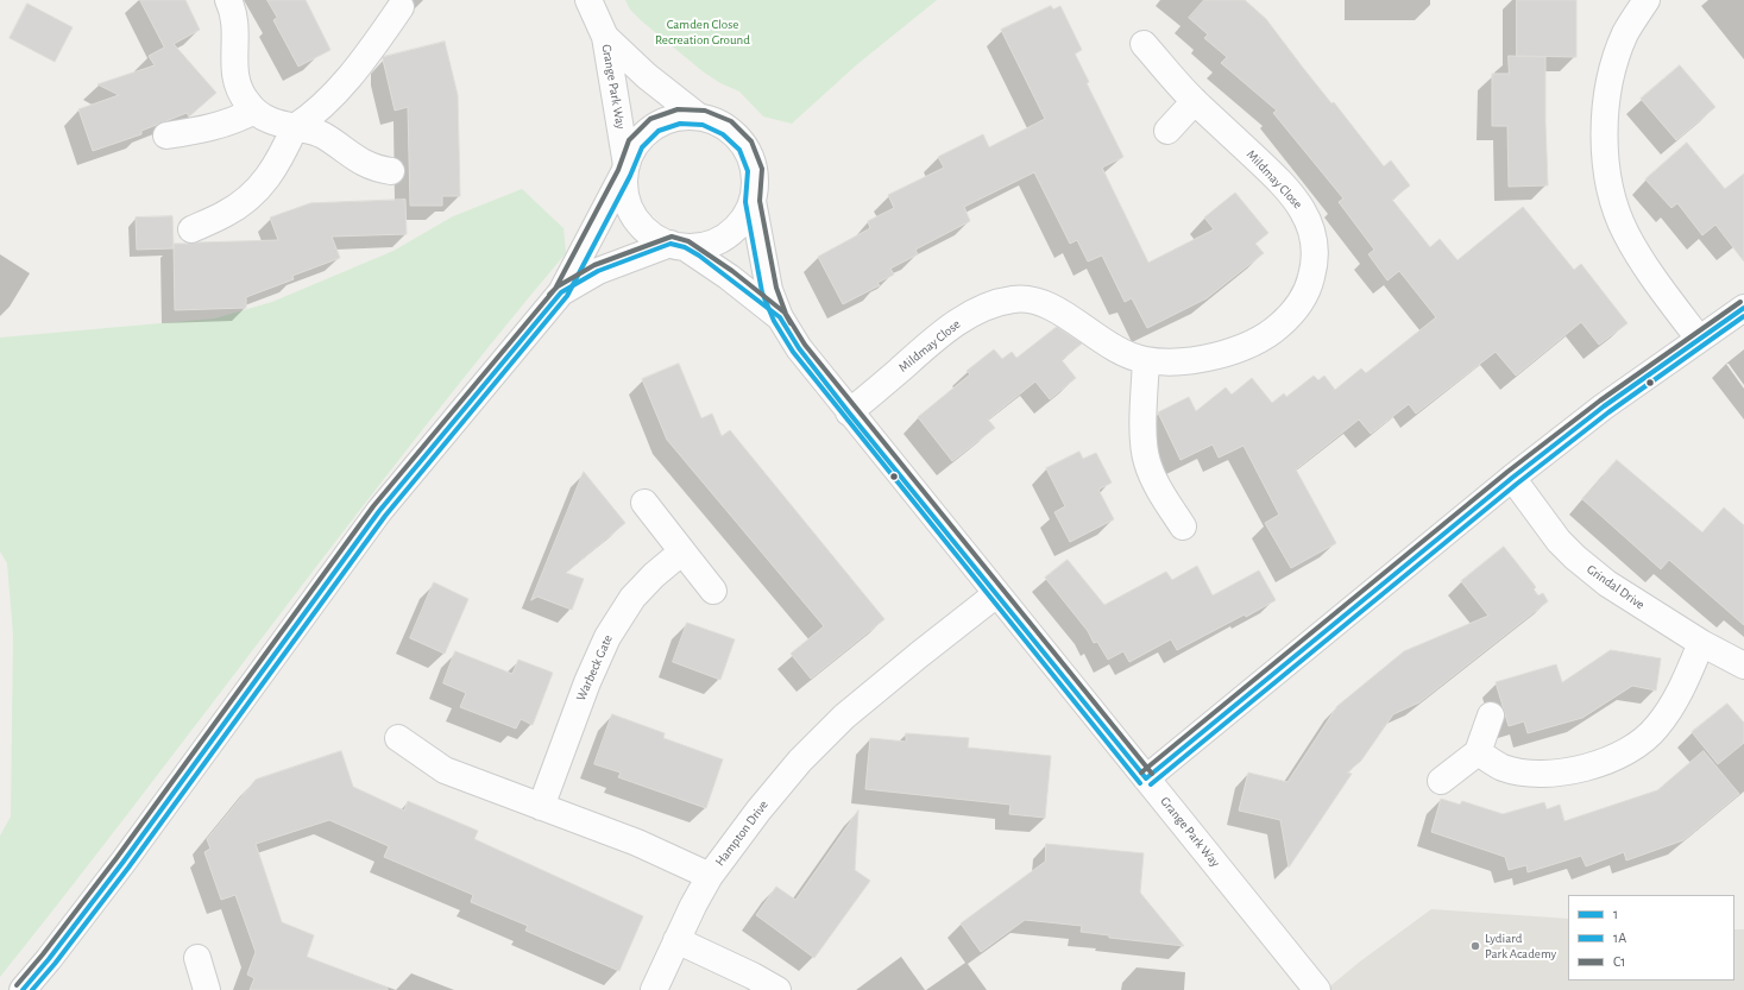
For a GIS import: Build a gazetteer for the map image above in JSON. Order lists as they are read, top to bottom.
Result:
{
  "streets": {
    "street": [
      "Grange Park Way",
      "Mildmay Close",
      "Grindal Drive",
      "Warbeck Gate",
      "Hampton Drive"
    ]
  },
  "crossings": [
    ["Grange Park Way", "Mildmay Close"],
    ["Grange Park Way", "Hampton Drive"]
  ],
  "parks": ["Camden Close Recreation Ground"],
  "places": ["Lydiard Park Academy"],
  "lines": ["transit line C1", "transit line 1A", "transit line 1"],
  "legend": ["1", "1A", "C1"]
}
